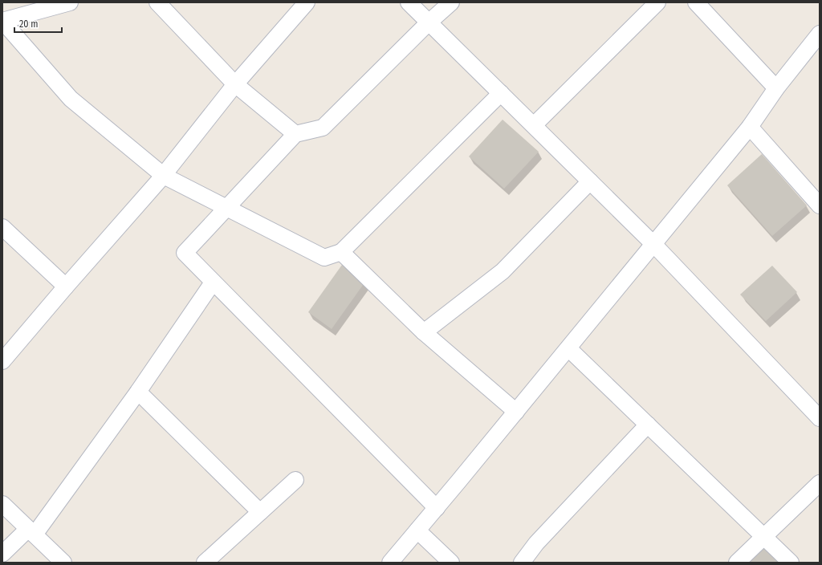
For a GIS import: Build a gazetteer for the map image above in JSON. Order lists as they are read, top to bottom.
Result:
{
  "scale_bar": "20 m"
}
